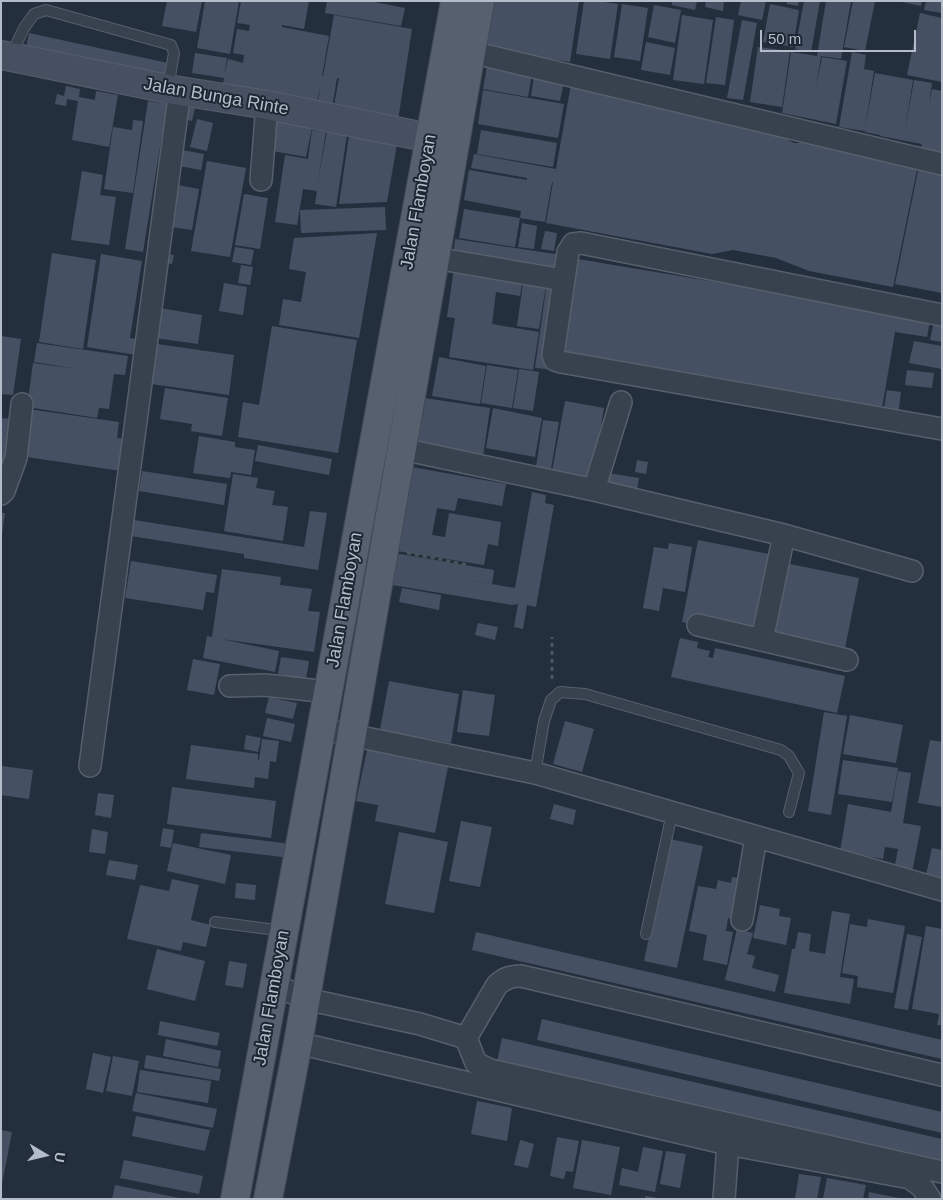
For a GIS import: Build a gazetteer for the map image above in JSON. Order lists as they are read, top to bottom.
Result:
{
  "streets": {
    "main road": ["Jalan Flamboyan"],
    "street": ["Jalan Bunga Rinte"]
  },
  "crossings": [
    ["Jalan Bunga Rinte", "Jalan Flamboyan"]
  ],
  "scale_bar": "50 m",
  "north": "right"
}
